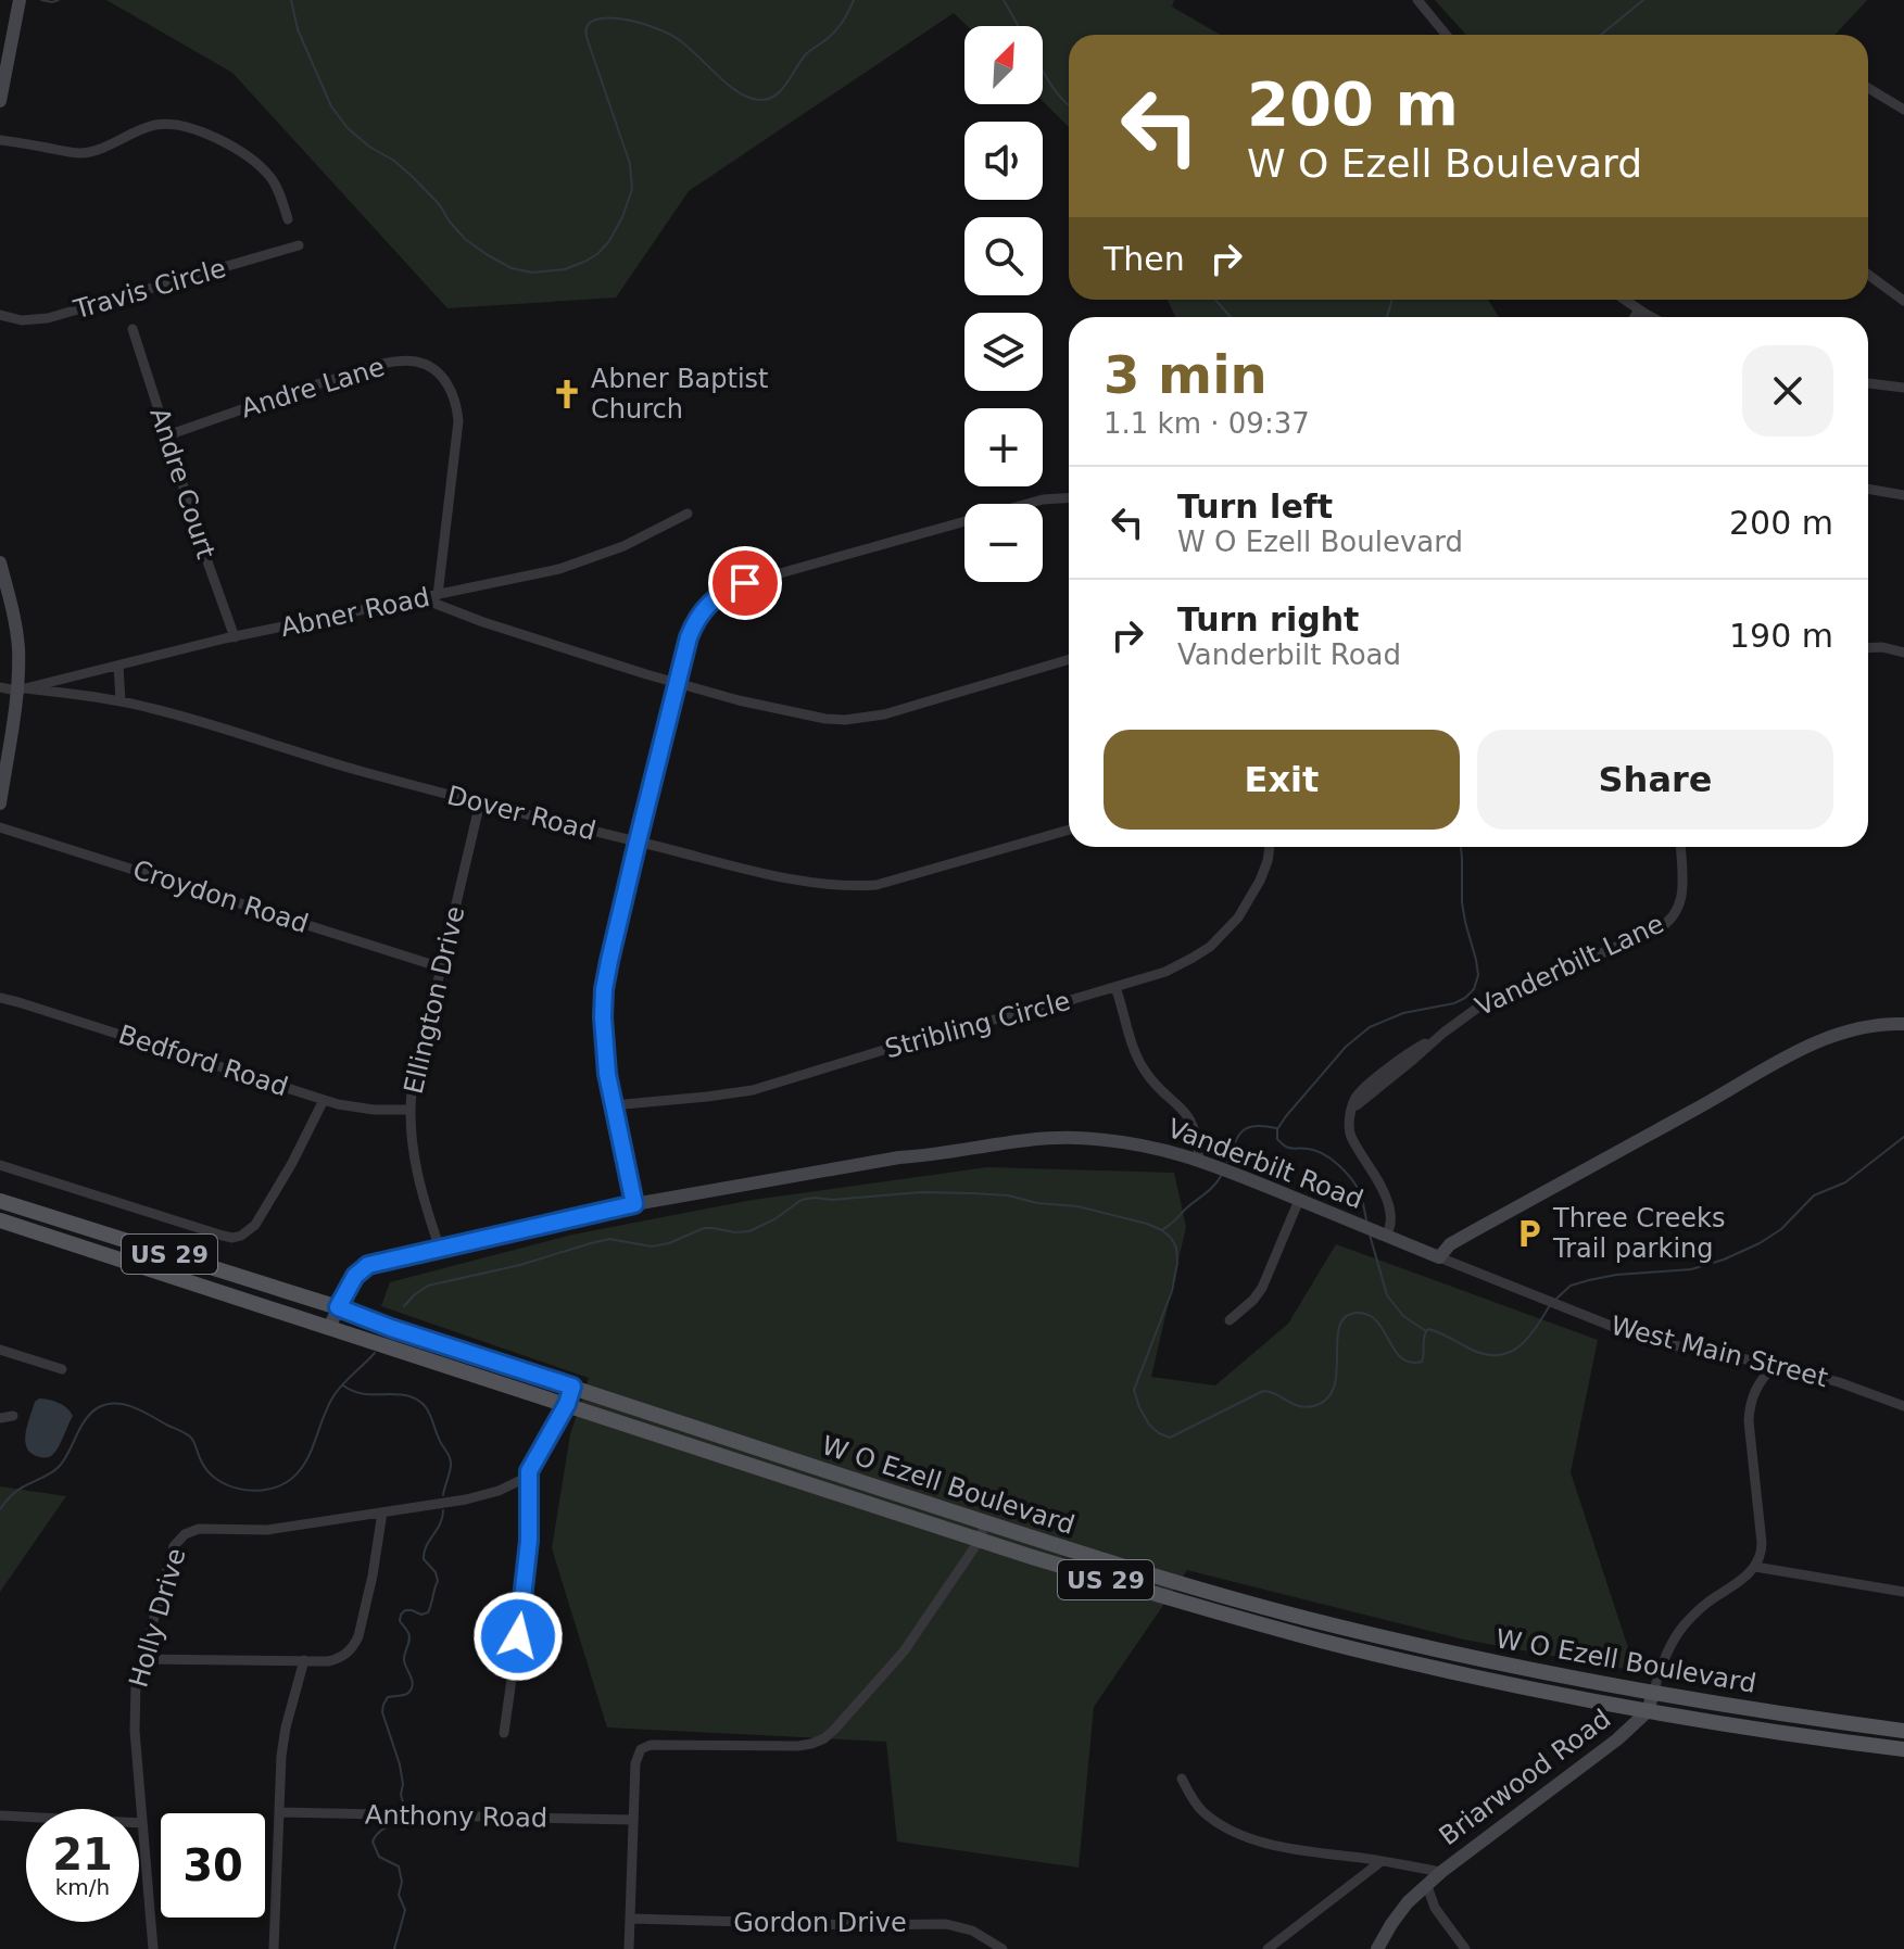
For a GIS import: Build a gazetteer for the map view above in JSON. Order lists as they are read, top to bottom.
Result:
{
  "streets": {
    "main road": ["US 29", "W O Ezell Boulevard"],
    "street": [
      "Travis Circle",
      "Andre Lane",
      "Andre Court",
      "Abner Road",
      "Dover Road",
      "Croydon Road",
      "Vanderbilt Lane",
      "Ellington Drive",
      "Stribling Circle",
      "Bedford Road",
      "Vanderbilt Road",
      "West Main Street",
      "Holly Drive",
      "Briarwood Road",
      "Anthony Road",
      "Gordon Drive"
    ]
  },
  "crossings": [
    ["Andre Lane", "Andre Court"],
    ["Andre Lane", "Abner Road"],
    ["Andre Court", "Abner Road"],
    ["Abner Road", "Dover Road"],
    ["Dover Road", "Ellington Drive"],
    ["Croydon Road", "Ellington Drive"],
    ["Vanderbilt Lane", "Vanderbilt Road"],
    ["Ellington Drive", "Bedford Road"],
    ["Ellington Drive", "Vanderbilt Road"],
    ["Vanderbilt Road", "West Main Street"],
    ["Vanderbilt Road", "W O Ezell Boulevard"],
    ["W O Ezell Boulevard", "Briarwood Road"]
  ],
  "places": {
    "church": ["Abner Baptist Church"],
    "parking": ["Three Creeks Trail parking"]
  },
  "north": "top right",
  "page": {
    "map_buttons": ["+", "−"],
    "turn": ["200 m", "W O Ezell Boulevard"],
    "then": "Then",
    "heading": ["3 min", "1.1 km · 09:37"],
    "list": [
      {
        "name": "Turn left",
        "note": "W O Ezell Boulevard",
        "value": "200 m"
      },
      {
        "name": "Turn right",
        "note": "Vanderbilt Road",
        "value": "190 m"
      }
    ],
    "buttons": ["Exit", "Share"],
    "speed": "21 km/h",
    "limit": "30"
  }
}
